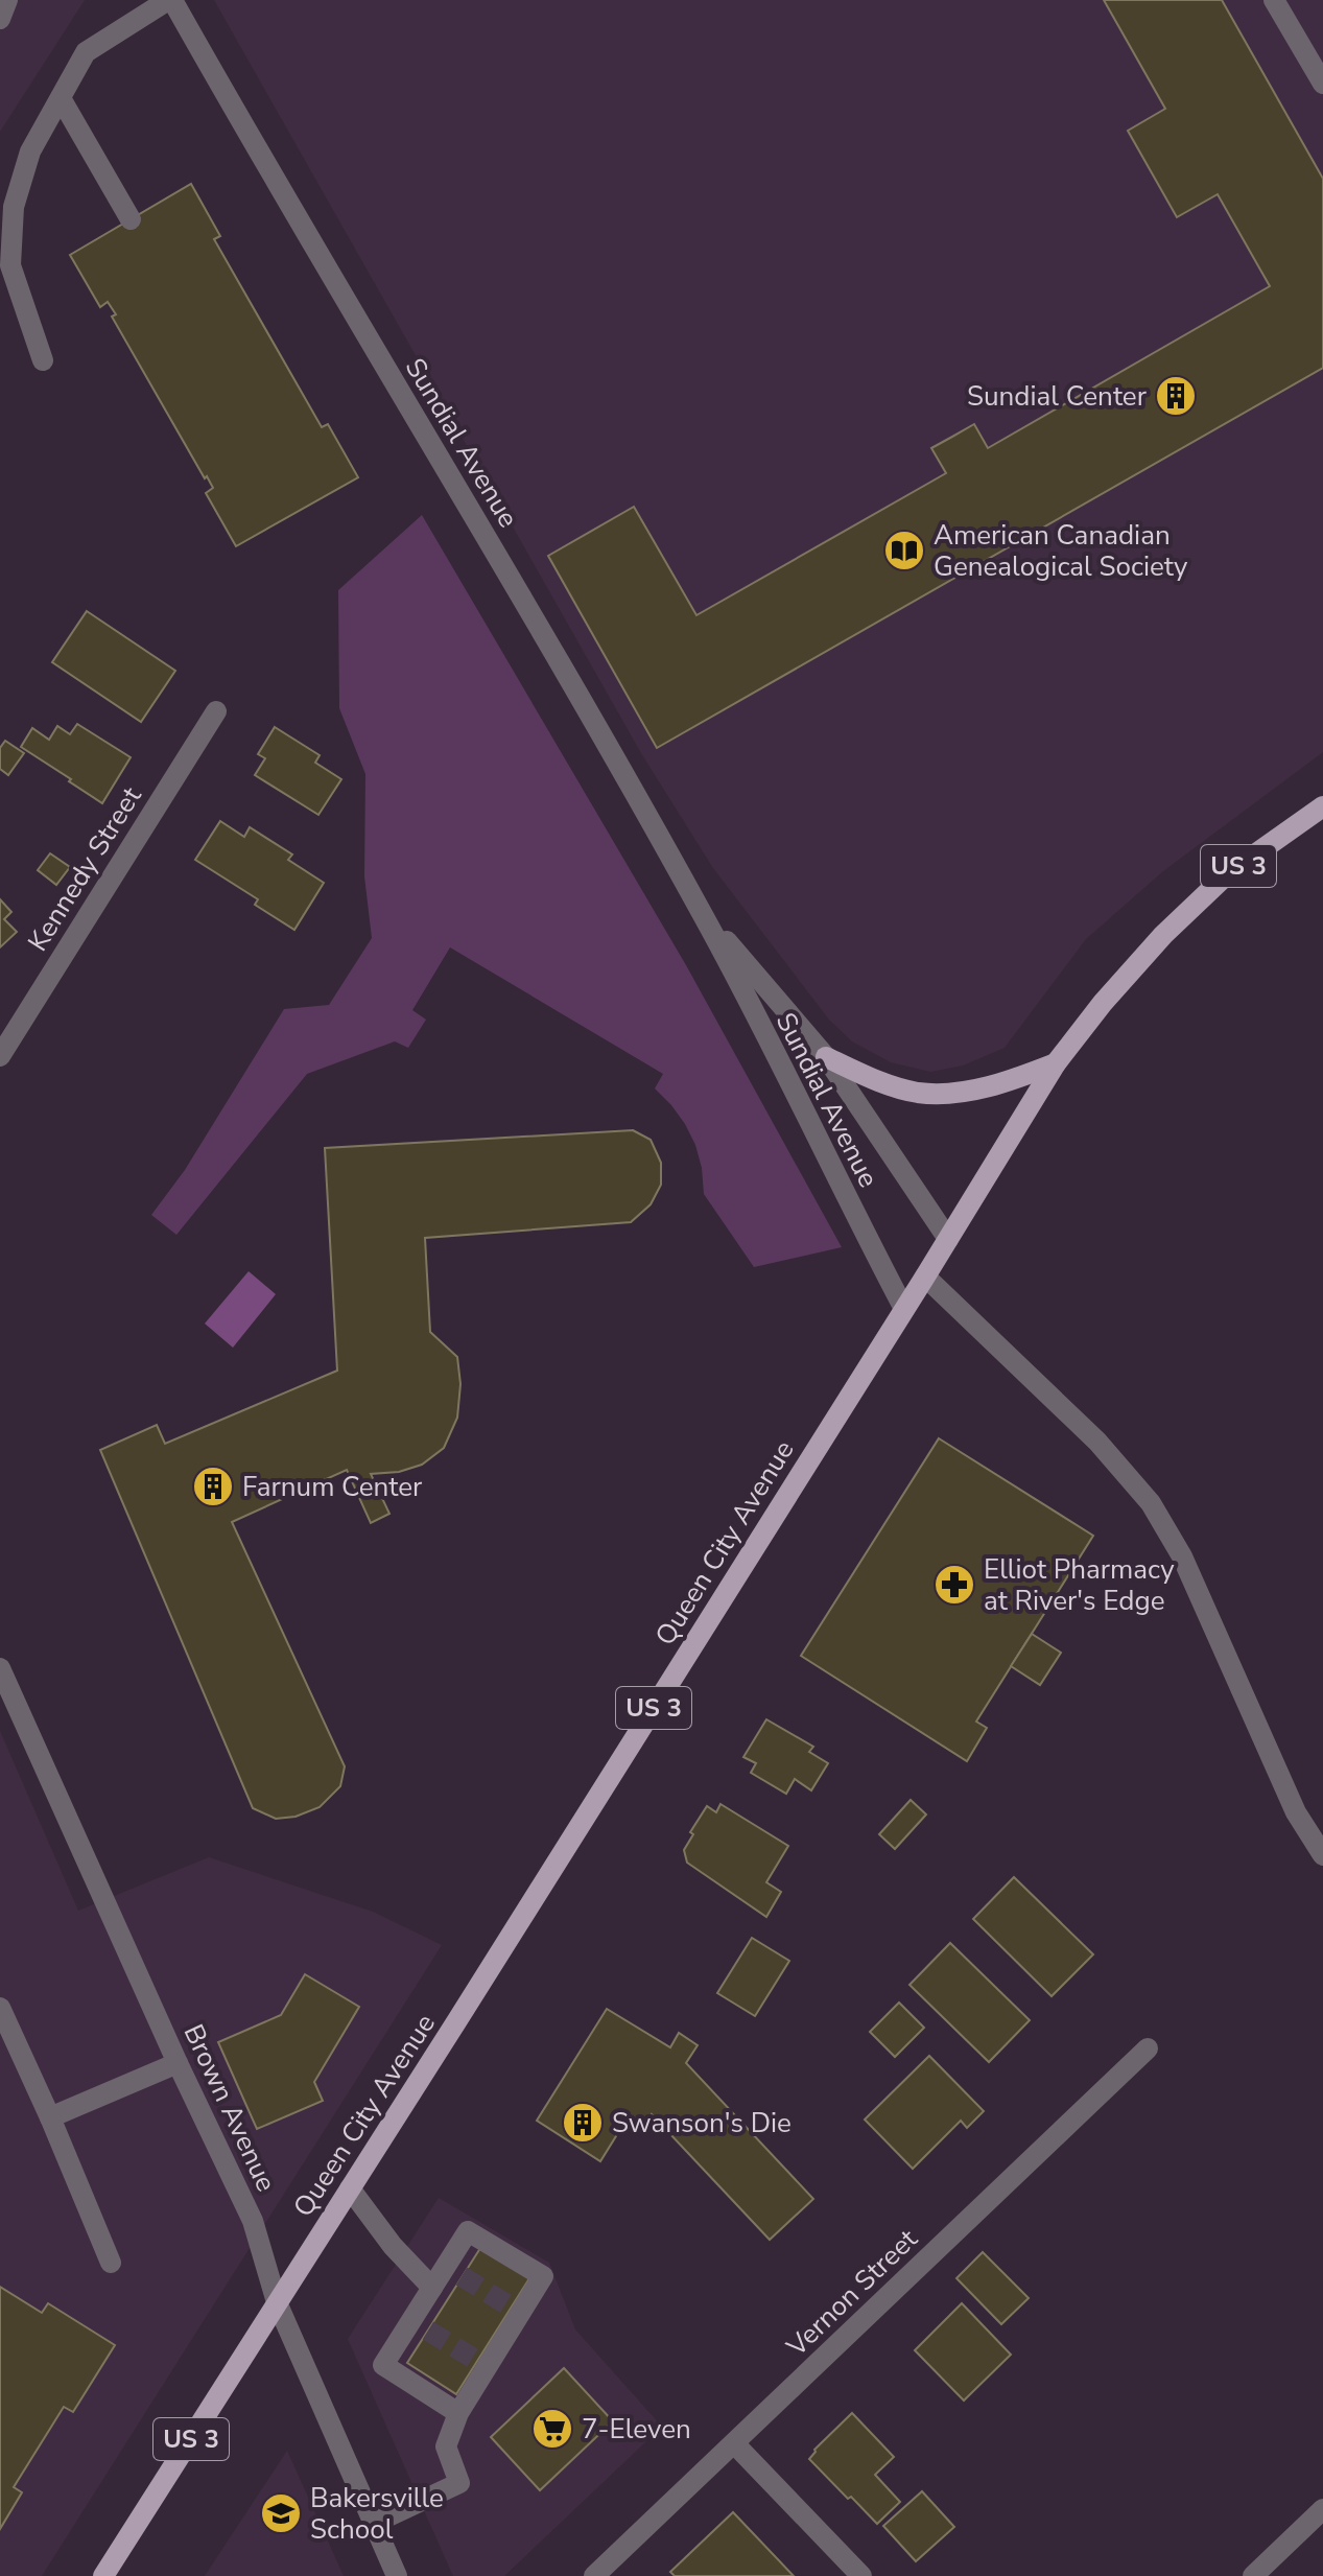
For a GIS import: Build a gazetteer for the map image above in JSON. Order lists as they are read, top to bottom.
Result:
{
  "streets": {
    "main road": ["US 3", "Queen City Avenue"],
    "street": [
      "Sundial Avenue",
      "Kennedy Street",
      "Brown Avenue",
      "Vernon Street"
    ]
  },
  "crossings": [
    ["Sundial Avenue", "Queen City Avenue"],
    ["Queen City Avenue", "Brown Avenue"]
  ],
  "places": {
    "building": ["Sundial Center", "Farnum Center", "Swanson's Die"],
    "library": ["American Canadian Genealogical Society"],
    "pharmacy": ["Elliot Pharmacy at River's Edge"],
    "supermarket": ["7-Eleven"],
    "school or university": ["Bakersville School"]
  }
}
